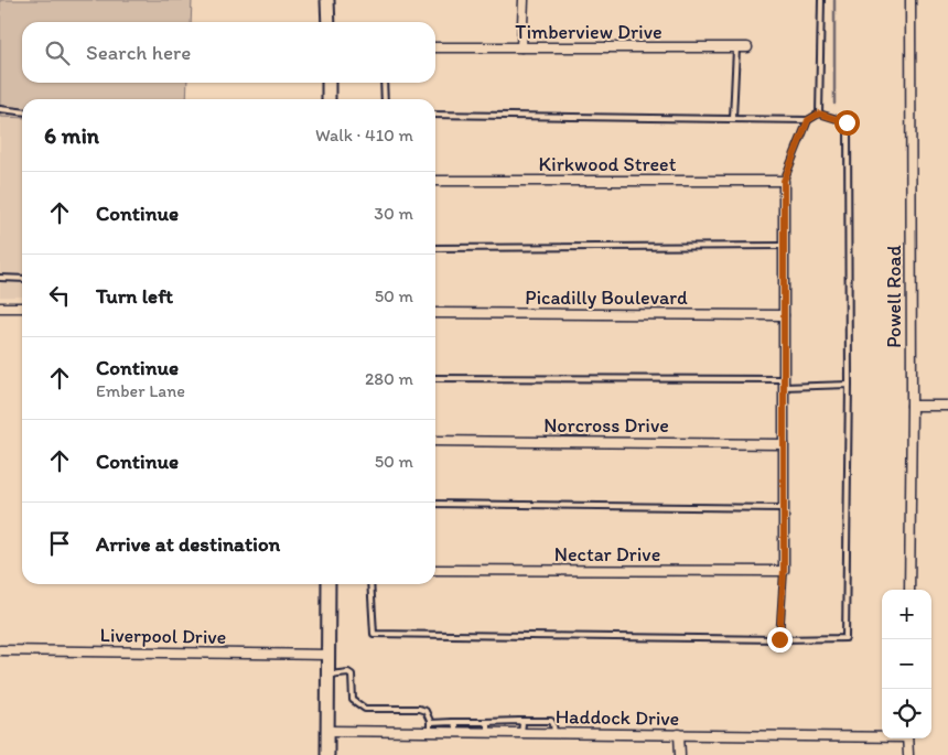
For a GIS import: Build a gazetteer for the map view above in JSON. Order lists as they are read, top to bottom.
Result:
{
  "streets": {
    "street": [
      "Timberview Drive",
      "Kirkwood Street",
      "Powell Road",
      "Picadilly Boulevard",
      "Norcross Drive",
      "Nectar Drive",
      "Liverpool Drive",
      "Haddock Drive"
    ]
  },
  "page": {
    "search": "Search here",
    "heading": ["6 min", "Walk · 410 m"],
    "list": [
      ["Continue", "30 m"],
      ["Turn left", "50 m"],
      ["Continue", "Ember Lane", "280 m"],
      ["Continue", "50 m"],
      "Arrive at destination"
    ],
    "map_buttons": ["+", "−"]
  }
}
